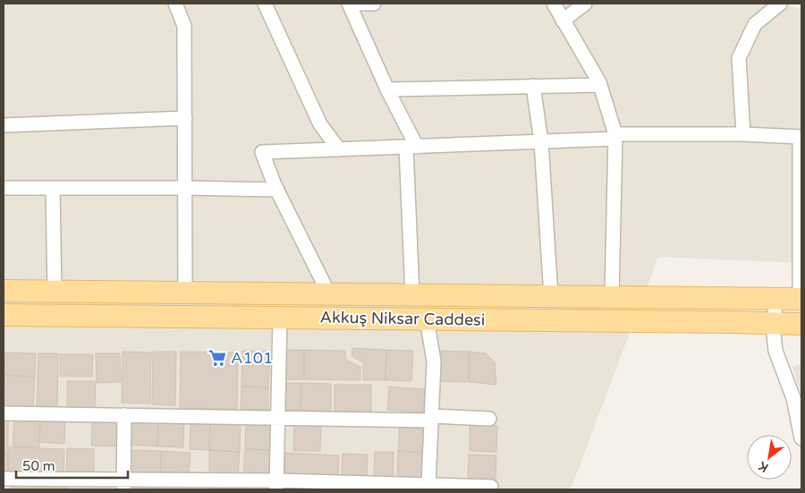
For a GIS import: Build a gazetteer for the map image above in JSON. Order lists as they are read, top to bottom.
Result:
{
  "streets": {
    "main road": ["Akkuş Niksar Caddesi"]
  },
  "places": {
    "supermarket": ["A101"]
  },
  "scale_bar": "50 m",
  "north": "bottom left"
}
